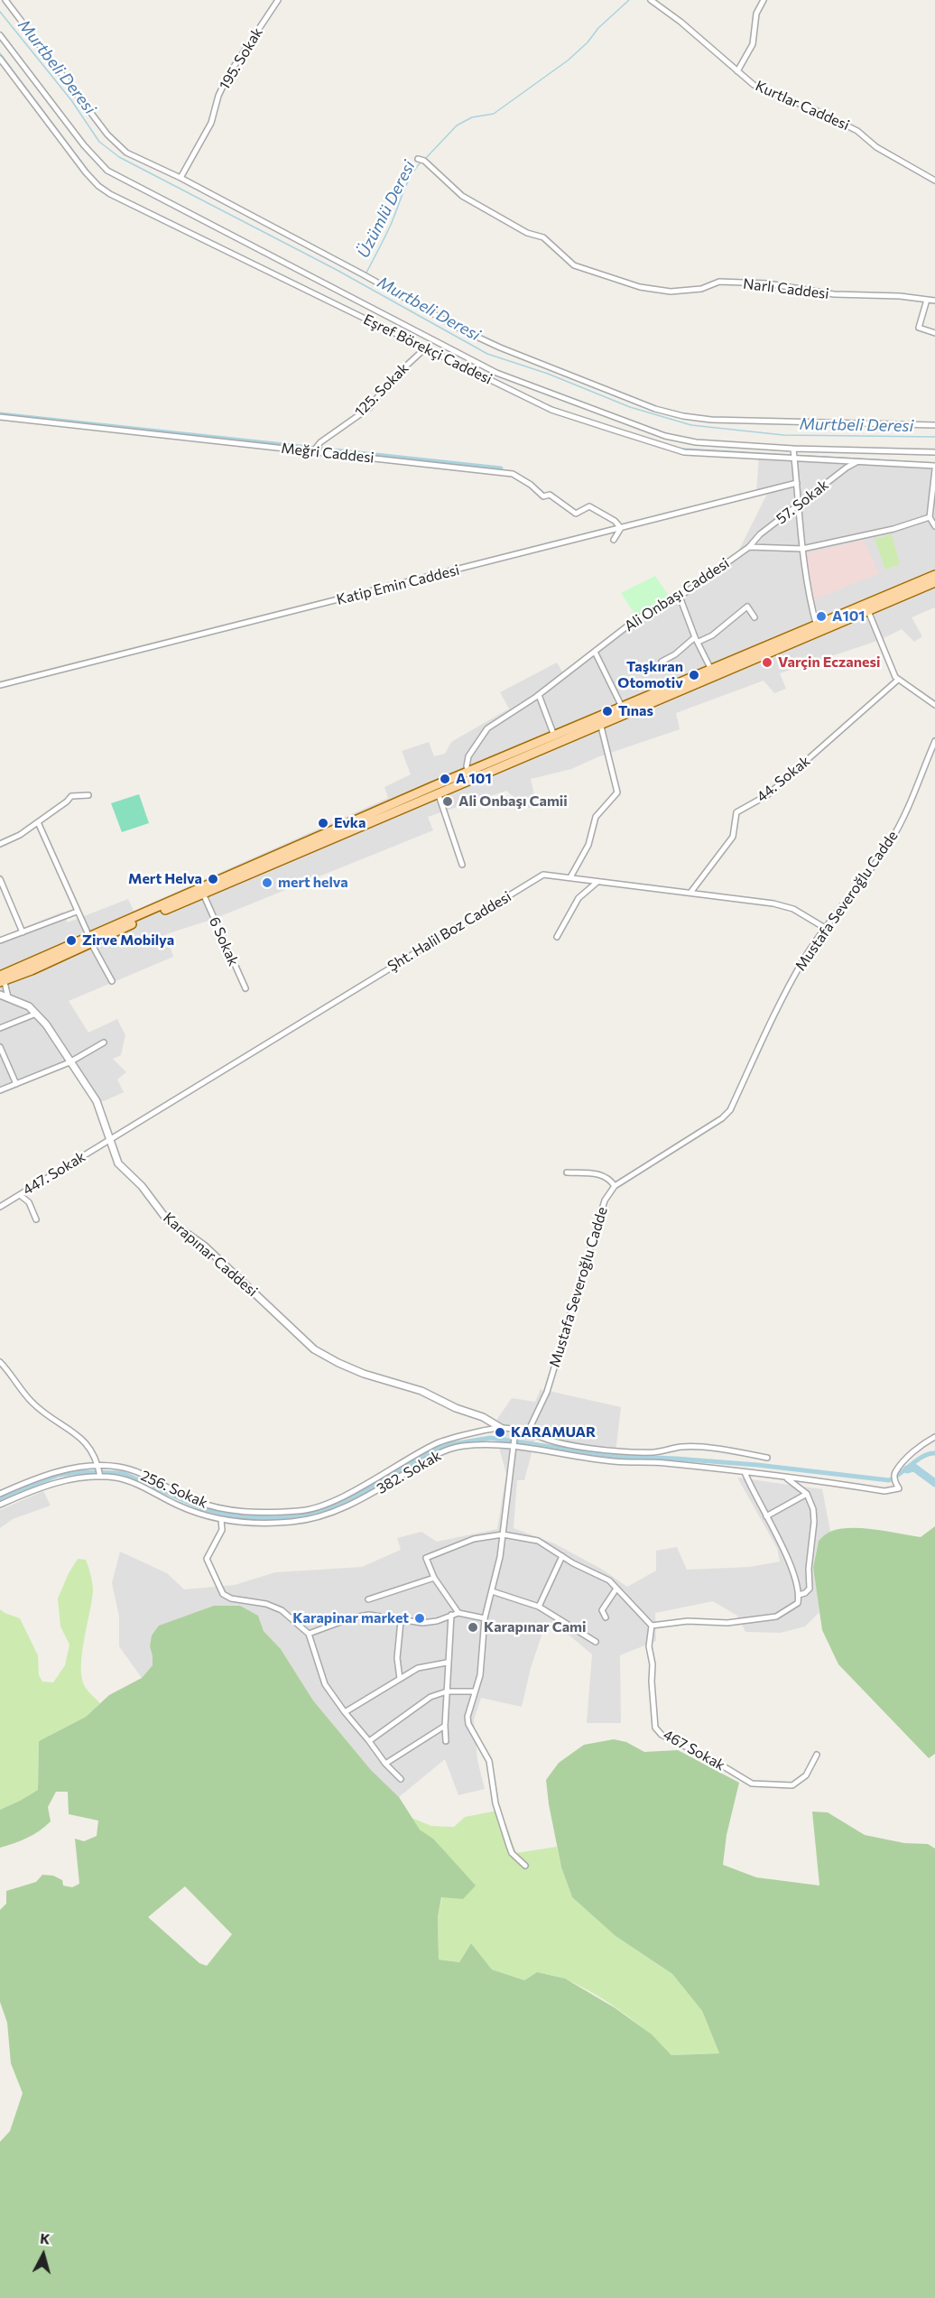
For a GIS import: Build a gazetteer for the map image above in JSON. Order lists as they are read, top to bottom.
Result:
{
  "streets": {
    "street": [
      "195. Sokak",
      "Kurtlar Caddesi",
      "Narlı Caddesi",
      "Eşref Börekçi Caddesi",
      "125. Sokak",
      "Meğri Caddesi",
      "57. Sokak",
      "Katip Emin Caddesi",
      "Ali Onbaşı Caddesi",
      "44. Sokak",
      "Mustafa Severoğlu Cadde",
      "Şht. Halil Boz Caddesi",
      "6 Sokak",
      "447. Sokak",
      "Karapınar Caddesi",
      "382. Sokak",
      "256. Sokak",
      "467 Sokak"
    ]
  },
  "crossings": [
    ["Eşref Börekçi Caddesi", "125. Sokak"],
    ["Eşref Börekçi Caddesi", "57. Sokak"],
    ["125. Sokak", "Meğri Caddesi"],
    ["Meğri Caddesi", "Katip Emin Caddesi"],
    ["57. Sokak", "Ali Onbaşı Caddesi"],
    ["44. Sokak", "Şht. Halil Boz Caddesi"],
    ["Mustafa Severoğlu Cadde", "Şht. Halil Boz Caddesi"],
    ["Mustafa Severoğlu Cadde", "256. Sokak"],
    ["Şht. Halil Boz Caddesi", "447. Sokak"],
    ["Şht. Halil Boz Caddesi", "Karapınar Caddesi"],
    ["447. Sokak", "Karapınar Caddesi"],
    ["Karapınar Caddesi", "256. Sokak"]
  ],
  "water": ["Murtbeli Deresi", "Üzümlü Deresi"],
  "places": [
    "A101",
    "Varçin Eczanesi",
    "Taşkıran Otomotiv",
    "Tınas",
    "A 101",
    "Ali Onbaşı Camii",
    "Evka",
    "Mert Helva",
    "mert helva",
    "Zirve Mobilya",
    "KARAMUAR",
    "Karapinar market",
    "Karapınar Cami"
  ],
  "north": "top"
}
